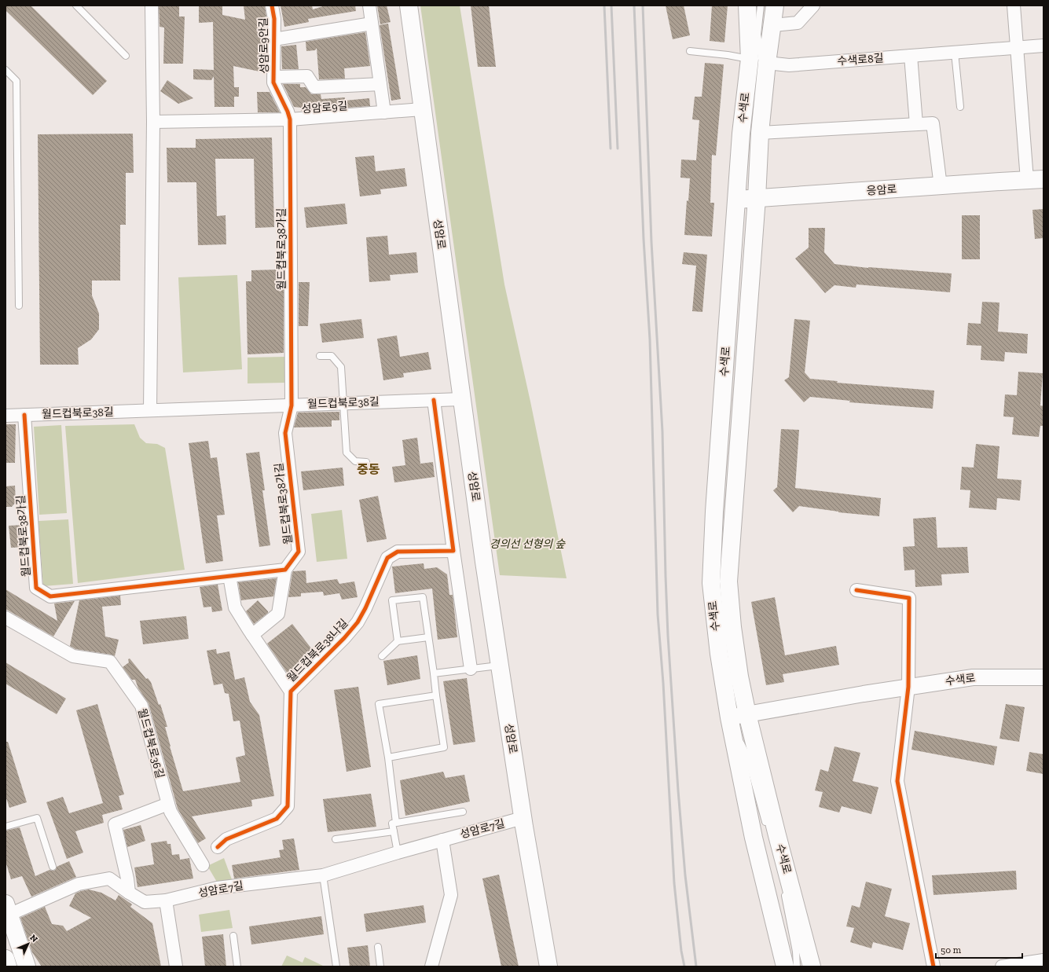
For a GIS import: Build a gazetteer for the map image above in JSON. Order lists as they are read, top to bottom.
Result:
{
  "streets": {
    "main road": ["수색로", "응암로", "성암로"],
    "street": [
      "성암로9안길",
      "수색로8길",
      "성암로9길",
      "월드컵북로38가길",
      "월드컵북로38길",
      "월드컵북로38나길",
      "월드컵북로36길",
      "성암로7길"
    ]
  },
  "crossings": [
    ["성암로9안길", "성암로9길"],
    ["성암로9안길", "월드컵북로38가길"],
    ["수색로8길", "수색로"],
    ["성암로9길", "성암로"],
    ["성암로9길", "월드컵북로38가길"],
    ["수색로", "응암로"],
    ["성암로", "월드컵북로38길"],
    ["성암로", "성암로7길"],
    ["월드컵북로38가길", "월드컵북로38길"]
  ],
  "districts": ["중동"],
  "parks": ["경의선 선형의 숲"],
  "scale_bar": "50 m",
  "north": "top right"
}
